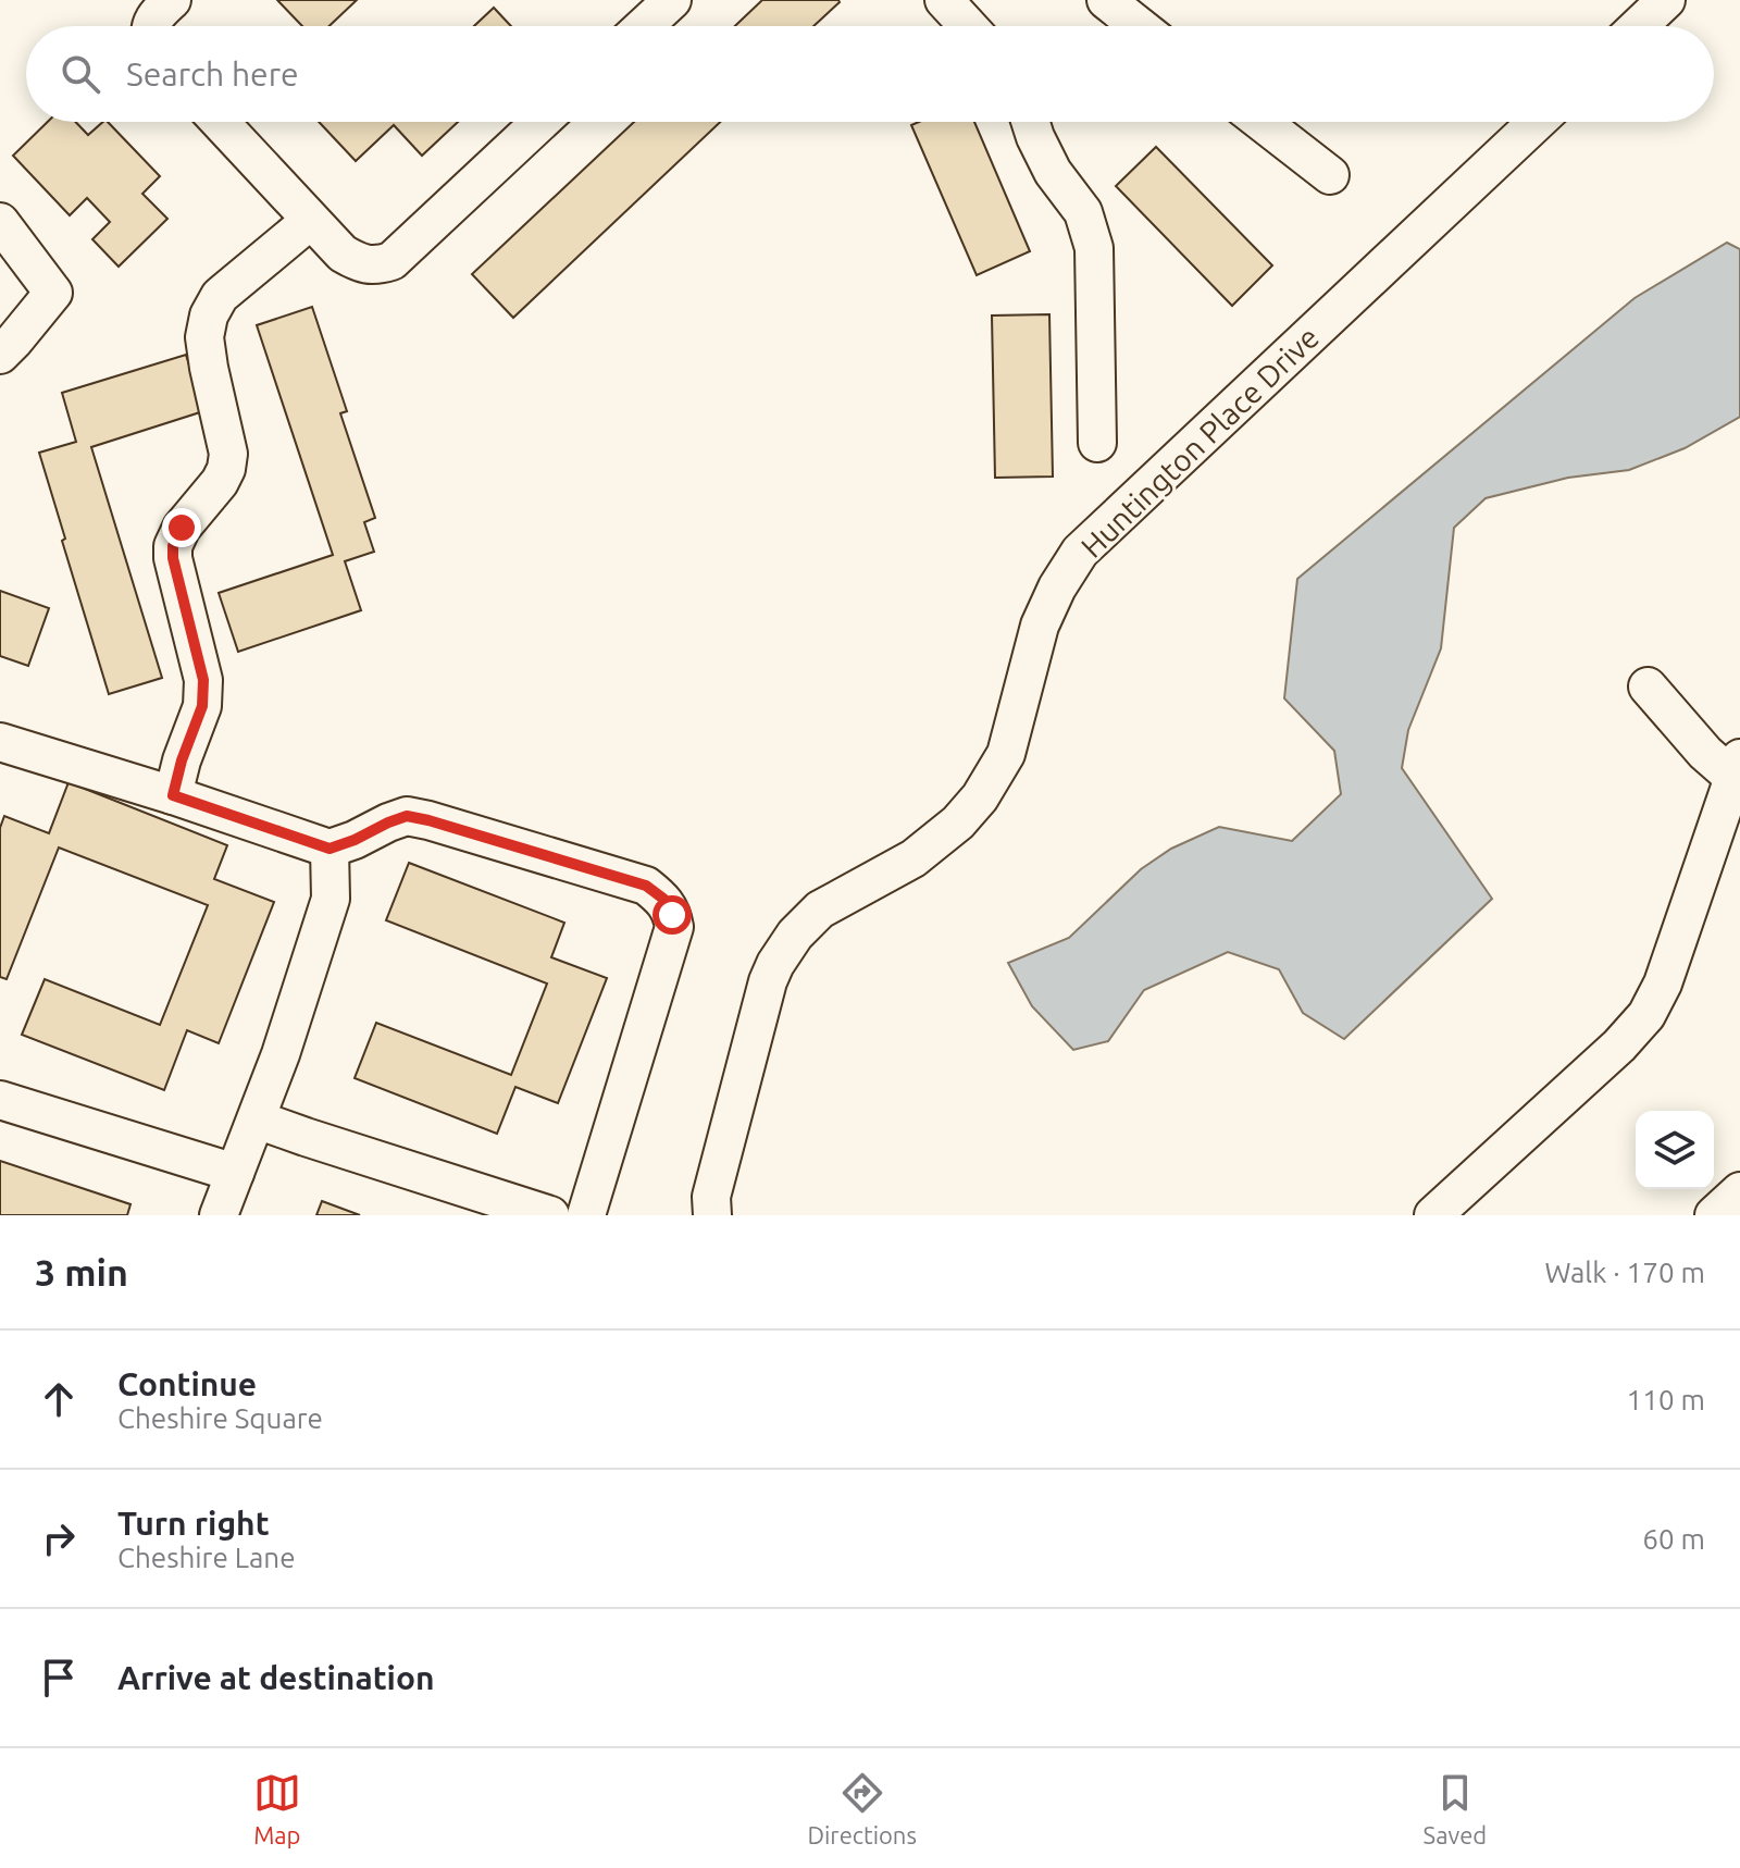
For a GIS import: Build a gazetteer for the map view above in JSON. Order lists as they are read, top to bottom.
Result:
{
  "streets": {
    "street": ["Huntington Place Drive"]
  },
  "page": {
    "search": "Search here",
    "heading": ["3 min", "Walk · 170 m"],
    "list": [
      ["Continue", "Cheshire Square", "110 m"],
      ["Turn right", "Cheshire Lane", "60 m"],
      "Arrive at destination"
    ],
    "nav": ["Map", "Directions", "Saved"]
  }
}
